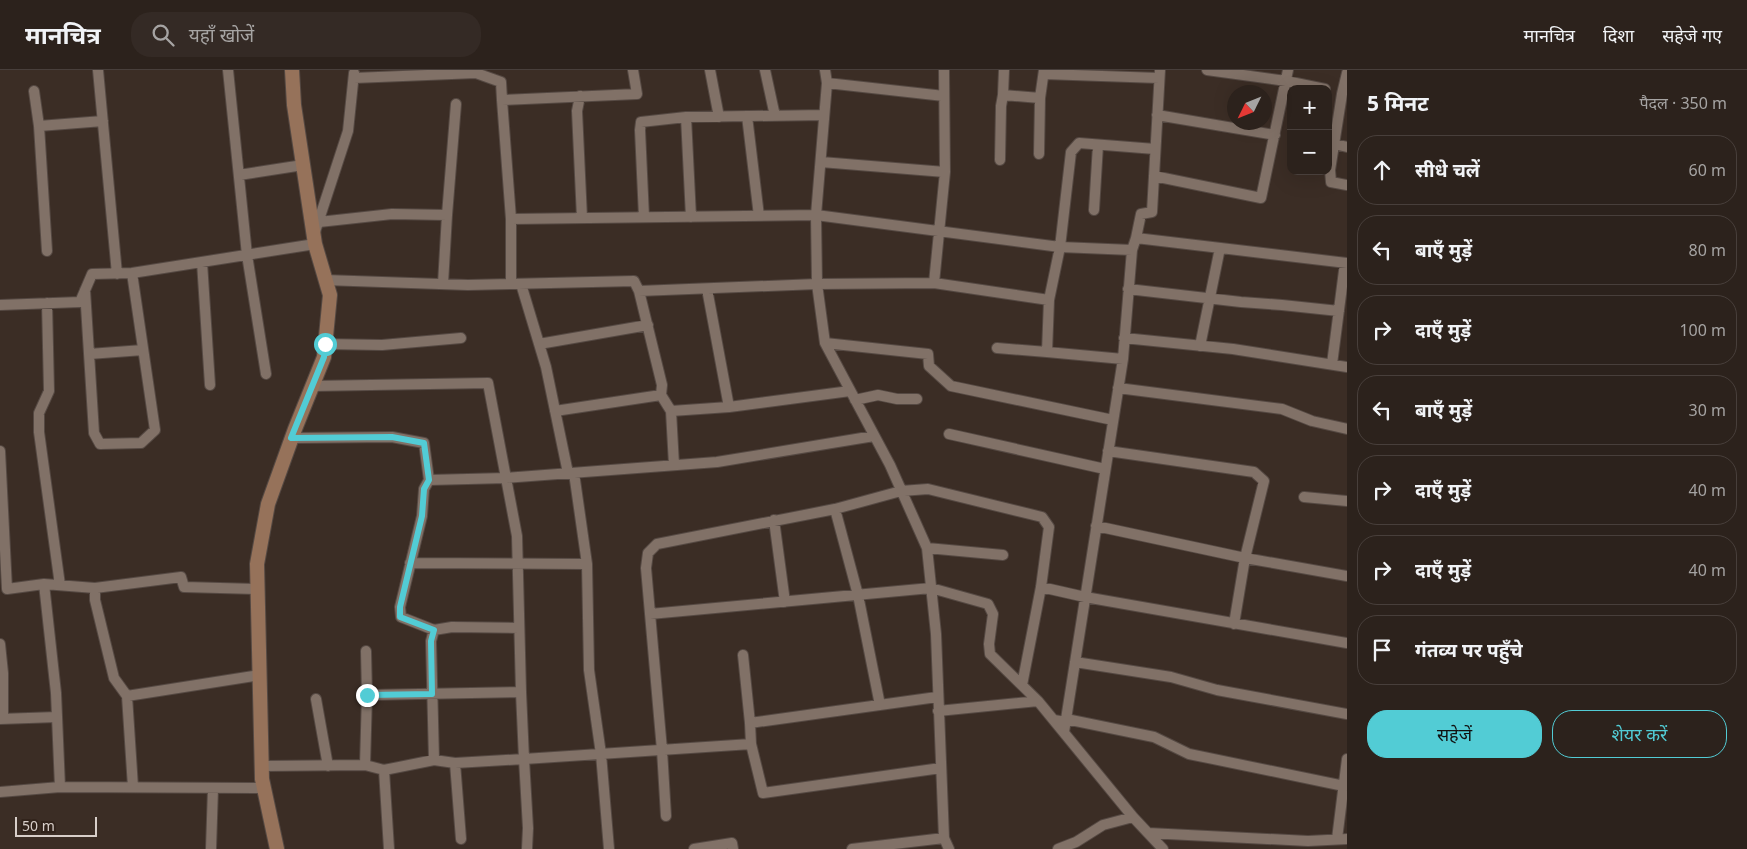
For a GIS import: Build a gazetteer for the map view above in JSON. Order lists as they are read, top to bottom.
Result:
{
  "scale_bar": "50 m",
  "north": "bottom left",
  "page": {
    "header": "मानचित्र",
    "search": "यहाँ खोजें",
    "nav": ["मानचित्र", "दिशा", "सहेजे गए"],
    "heading": ["5 मिनट", "पैदल · 350 m"],
    "map_buttons": ["+", "−"],
    "list": [
      ["सीधे चलें", "60 m"],
      ["बाएँ मुड़ें", "80 m"],
      ["दाएँ मुड़ें", "100 m"],
      ["बाएँ मुड़ें", "30 m"],
      ["दाएँ मुड़ें", "40 m"],
      ["दाएँ मुड़ें", "40 m"],
      "गंतव्य पर पहुँचे"
    ],
    "buttons": ["सहेजें", "शेयर करें"],
    "scale": "50 m"
  }
}
